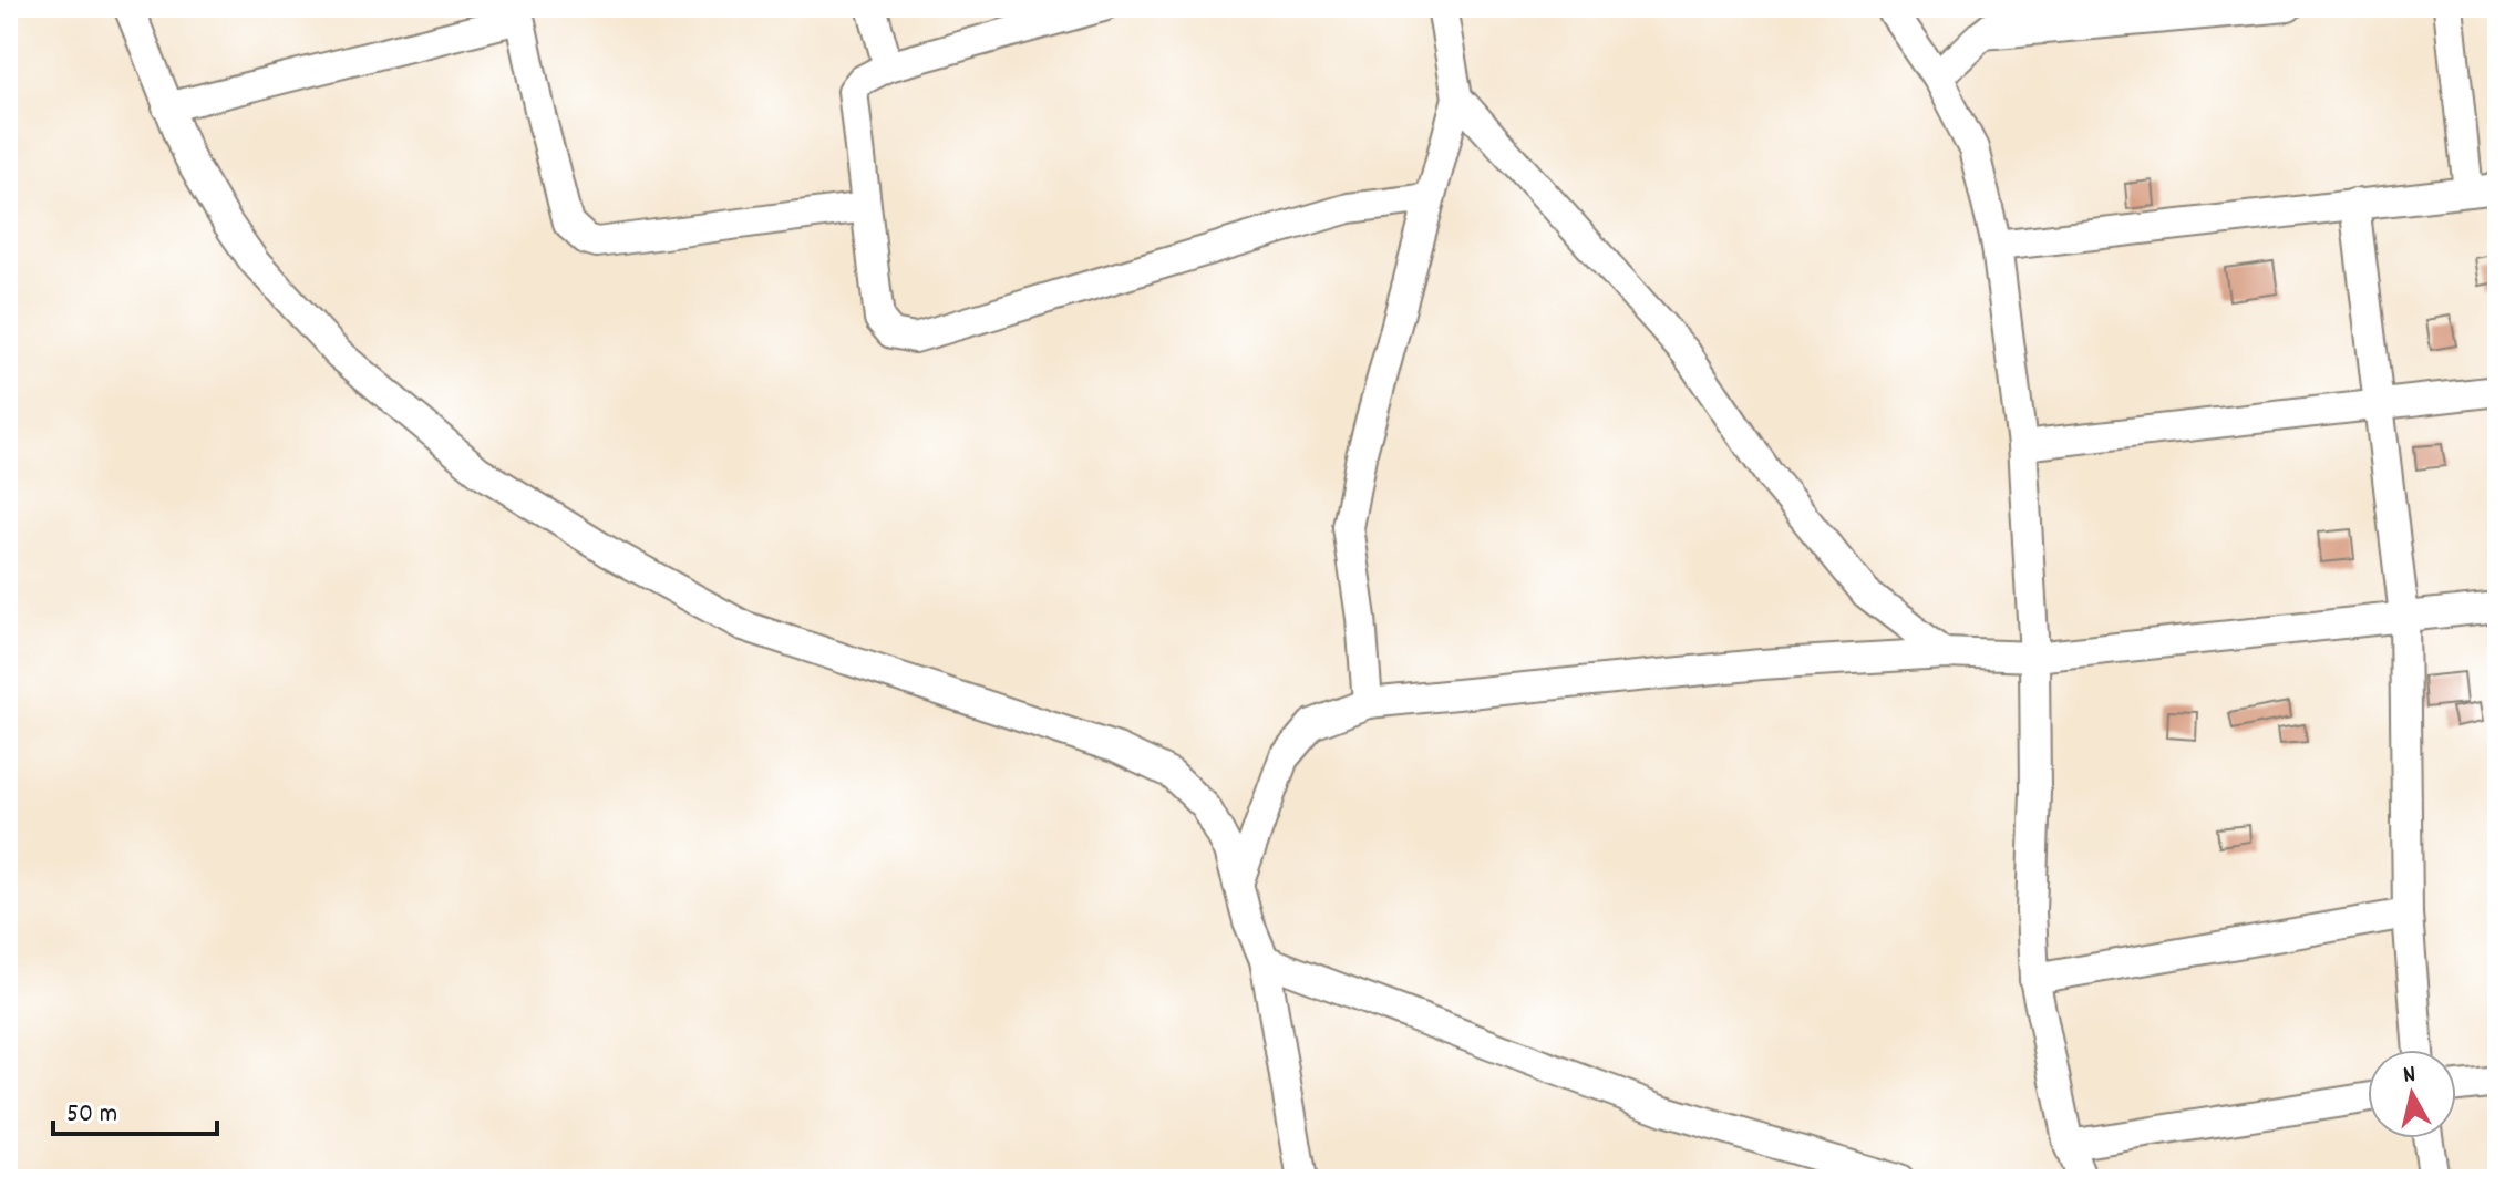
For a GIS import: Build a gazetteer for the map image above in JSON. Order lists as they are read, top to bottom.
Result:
{
  "scale_bar": "50 m",
  "north": "top"
}
